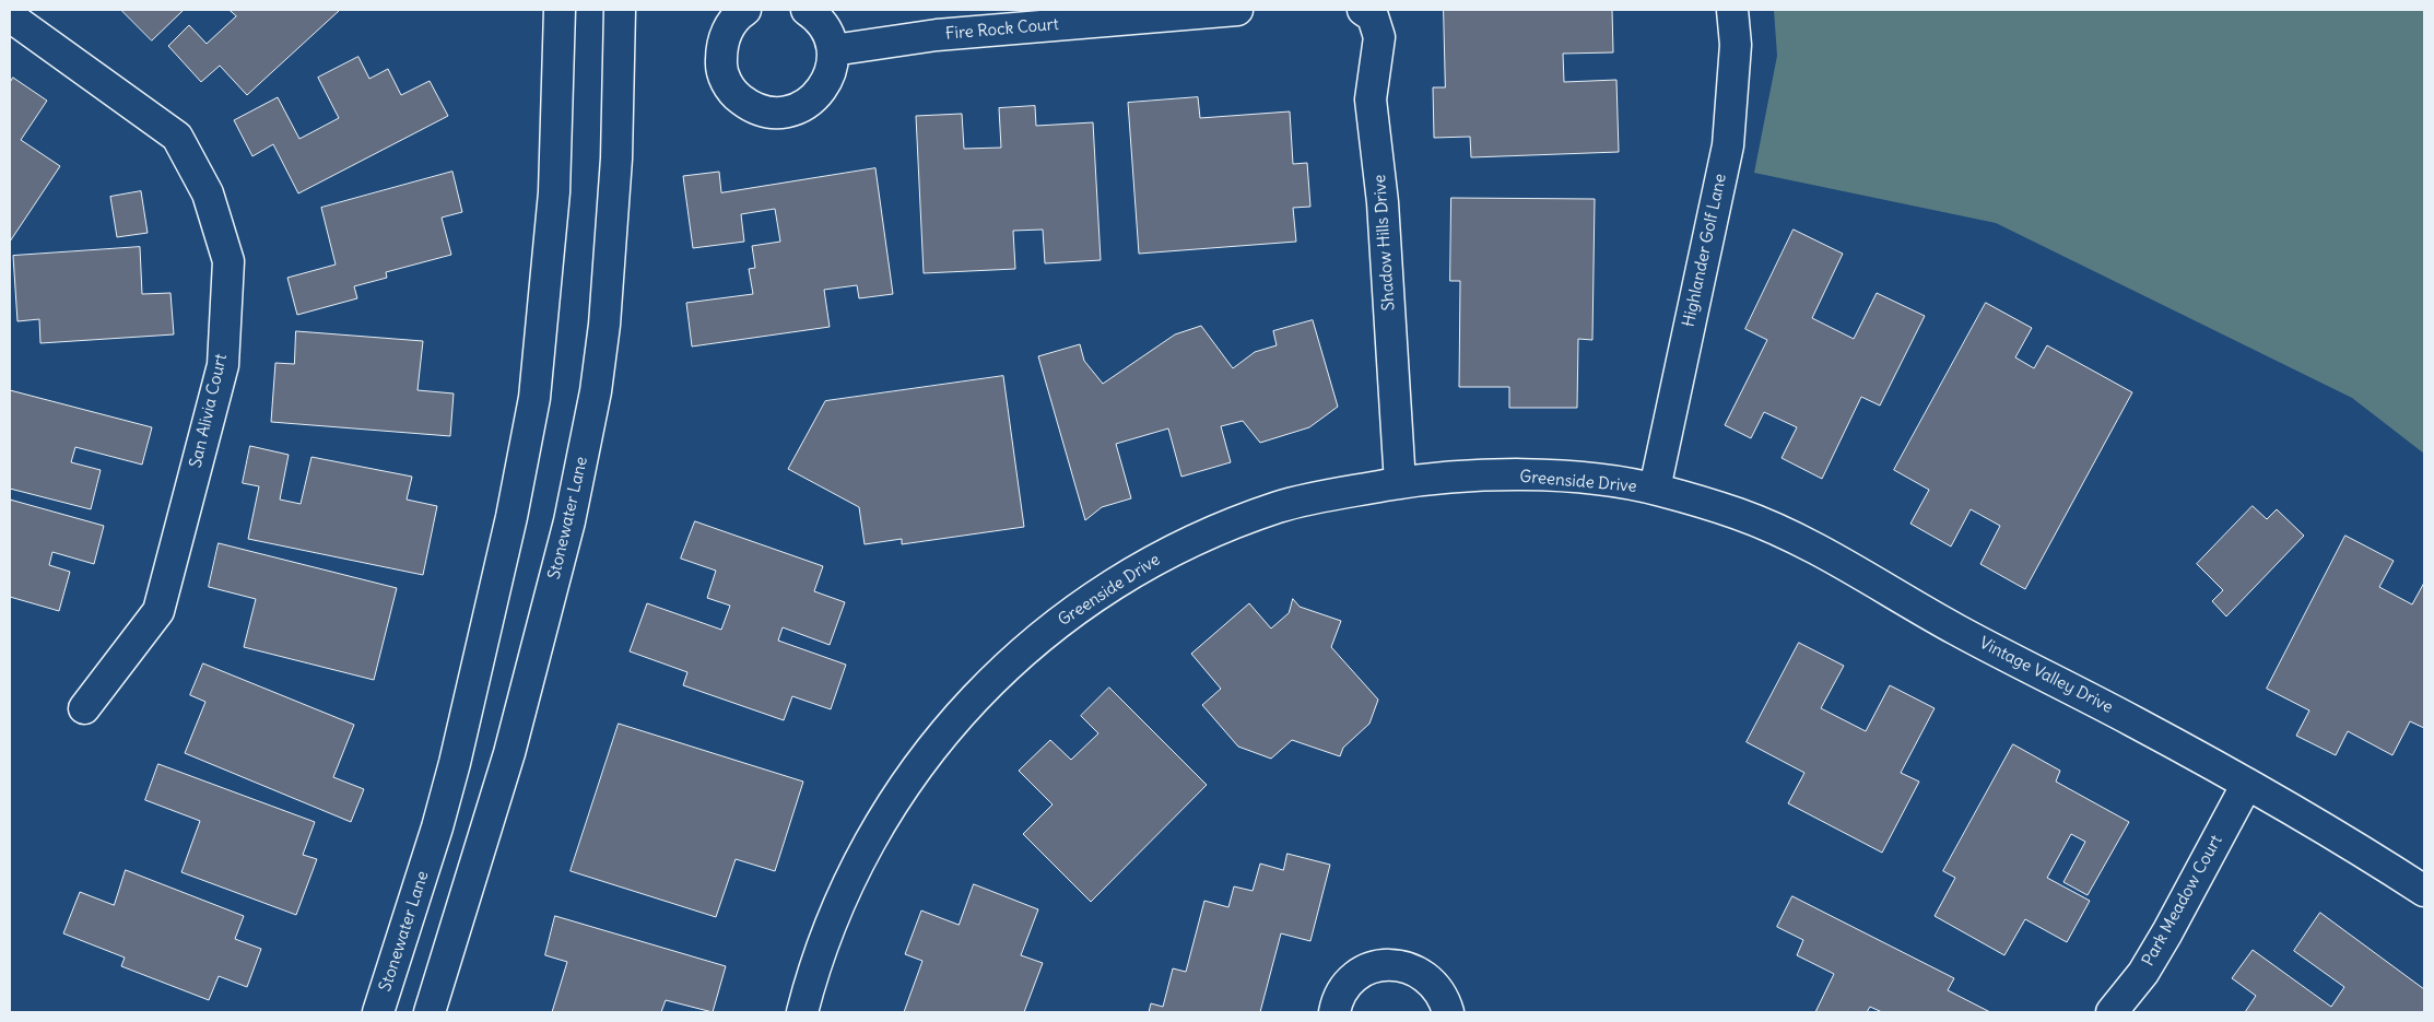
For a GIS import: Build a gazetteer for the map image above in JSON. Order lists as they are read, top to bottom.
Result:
{
  "streets": {
    "street": [
      "Fire Rock Court",
      "Shadow Hills Drive",
      "Highlander Golf Lane",
      "San Alivia Court",
      "Greenside Drive",
      "Stonewater Lane",
      "Vintage Valley Drive",
      "Park Meadow Court"
    ]
  },
  "crossings": [
    ["Shadow Hills Drive", "Greenside Drive"],
    ["Highlander Golf Lane", "Greenside Drive"],
    ["Highlander Golf Lane", "Vintage Valley Drive"],
    ["Greenside Drive", "Vintage Valley Drive"],
    ["Vintage Valley Drive", "Park Meadow Court"]
  ]
}
